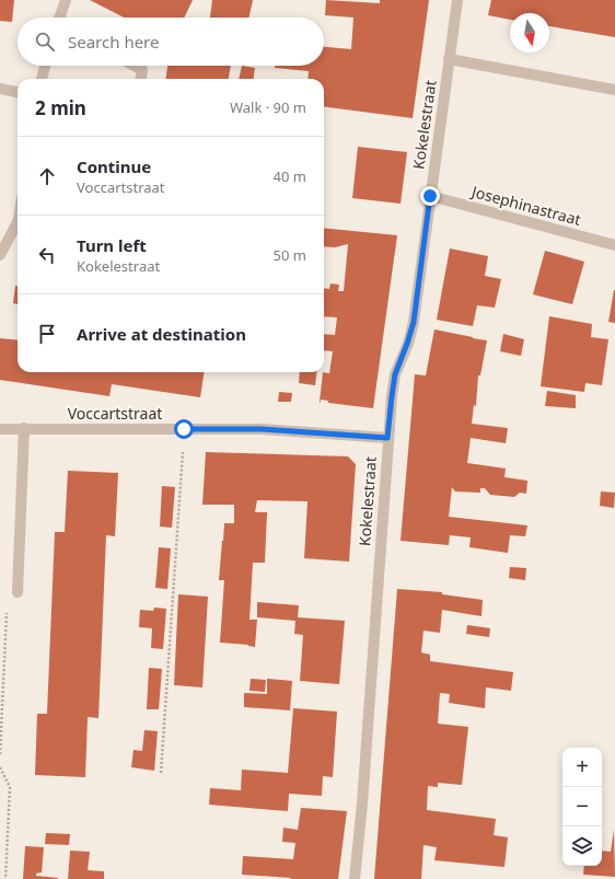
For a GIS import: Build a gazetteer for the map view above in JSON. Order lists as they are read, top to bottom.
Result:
{
  "streets": {
    "street": ["Kokelestraat", "Josephinastraat", "Voccartstraat"]
  },
  "crossings": [
    ["Kokelestraat", "Josephinastraat"],
    ["Kokelestraat", "Voccartstraat"]
  ],
  "north": "bottom",
  "page": {
    "search": "Search here",
    "heading": ["2 min", "Walk · 90 m"],
    "list": [
      ["Continue", "Voccartstraat", "40 m"],
      ["Turn left", "Kokelestraat", "50 m"],
      "Arrive at destination"
    ],
    "map_buttons": ["+", "−"]
  }
}
